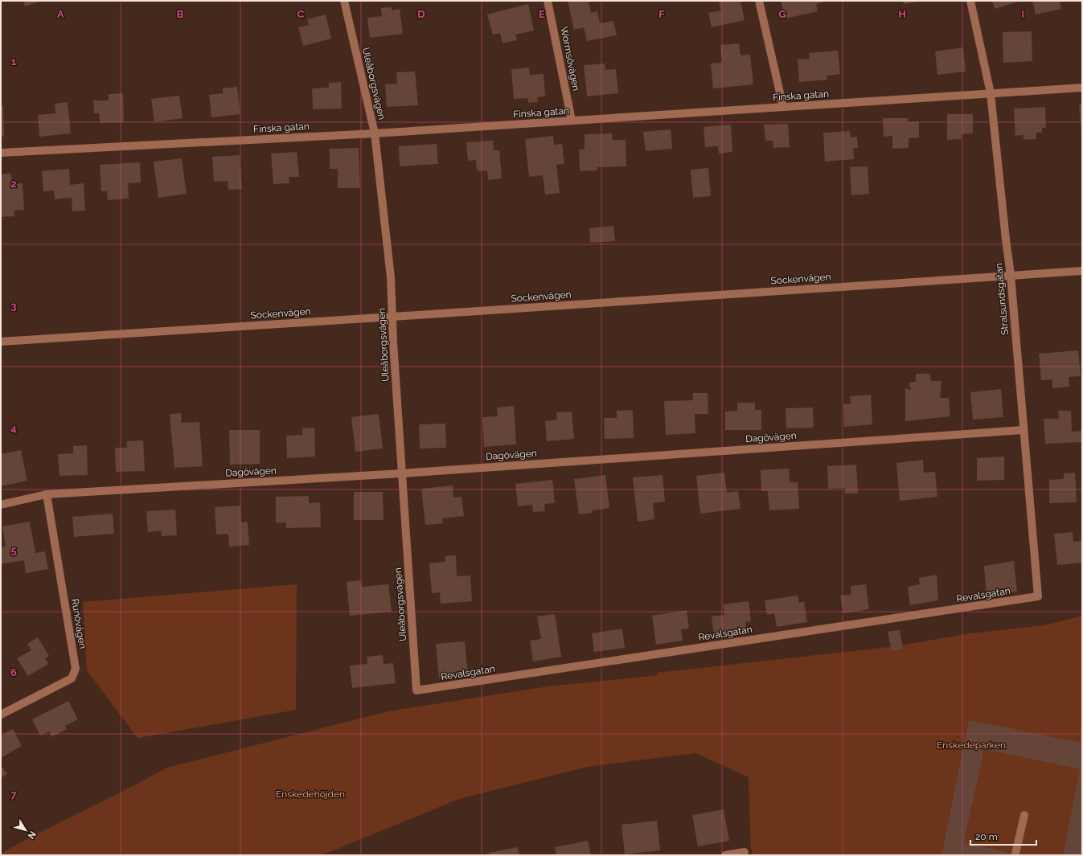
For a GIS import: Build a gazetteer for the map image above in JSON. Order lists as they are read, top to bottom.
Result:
{
  "streets": {
    "street": [
      "Wormsövägen",
      "Uleåborgsvägen",
      "Finska gatan",
      "Sockenvägen",
      "Stralsundsgatan",
      "Dagövägen",
      "Revalsgatan",
      "Runövägen"
    ]
  },
  "crossings": [
    ["Wormsövägen", "Finska gatan"],
    ["Uleåborgsvägen", "Finska gatan"],
    ["Uleåborgsvägen", "Sockenvägen"],
    ["Uleåborgsvägen", "Dagövägen"],
    ["Uleåborgsvägen", "Revalsgatan"],
    ["Finska gatan", "Stralsundsgatan"],
    ["Sockenvägen", "Stralsundsgatan"],
    ["Stralsundsgatan", "Dagövägen"],
    ["Stralsundsgatan", "Revalsgatan"],
    ["Dagövägen", "Runövägen"]
  ],
  "parks": ["Enskedeparken", "Enskedehöjden"],
  "scale_bar": "20 m",
  "north": "bottom right",
  "grid": {
    "columns": [
      "A",
      "B",
      "C",
      "D",
      "E",
      "F",
      "G",
      "H",
      "I"
    ],
    "rows": [
      "1",
      "2",
      "3",
      "4",
      "5",
      "6",
      "7"
    ]
  }
}
